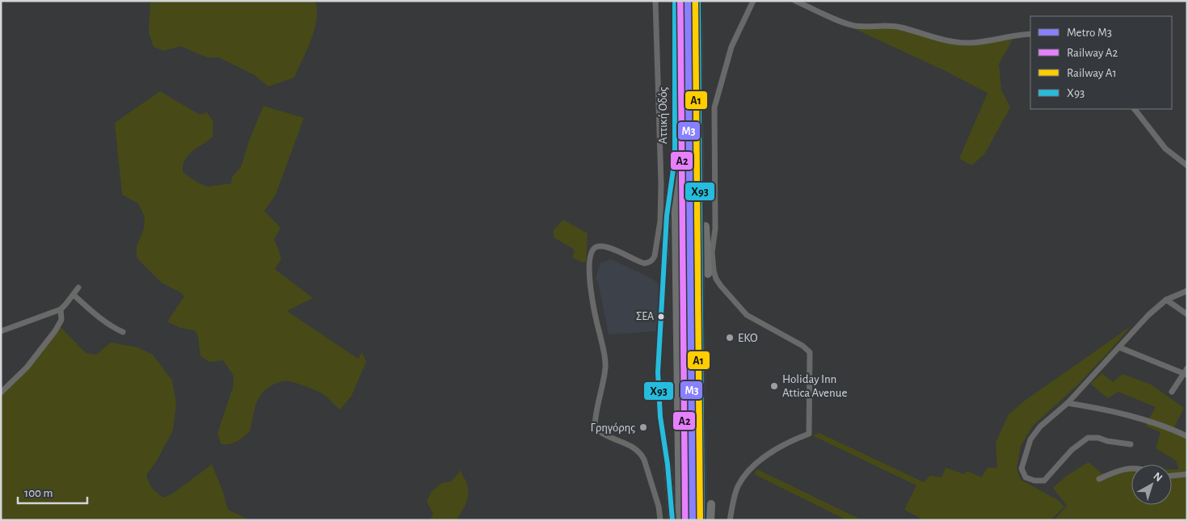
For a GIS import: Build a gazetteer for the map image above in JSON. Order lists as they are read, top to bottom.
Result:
{
  "streets": {
    "highway": ["Αττική Οδός"]
  },
  "places": [
    "ΣΕΑ",
    "EKO",
    "Holiday Inn Attica Avenue",
    "Γρηγόρης"
  ],
  "lines": [
    "metro line Μ3",
    "rail line A2",
    "rail line A1",
    "transit line X93"
  ],
  "legend": [
    "Metro Μ3",
    "Railway A2",
    "Railway A1",
    "X93"
  ],
  "scale_bar": "100 m",
  "north": "top right"
}
